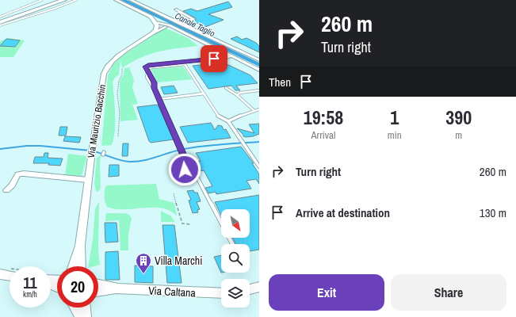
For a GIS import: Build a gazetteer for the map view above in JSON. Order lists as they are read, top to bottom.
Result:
{
  "streets": {
    "main road": ["Via Maurizio Bacchin", "Via Caltana"]
  },
  "water": ["Canale Taglio"],
  "places": {
    "building": ["Villa Marchi"]
  },
  "north": "bottom right",
  "page": {
    "turn": ["260 m", "Turn right"],
    "then": "Then",
    "eta": [
      "19:58",
      "Arrival",
      "1",
      "min",
      "390",
      "m"
    ],
    "list": [
      {
        "name": "Turn right",
        "value": "260 m"
      },
      {
        "name": "Arrive at destination",
        "value": "130 m"
      }
    ],
    "speed": "11 km/h",
    "limit": "20",
    "buttons": ["Exit", "Share"]
  }
}
